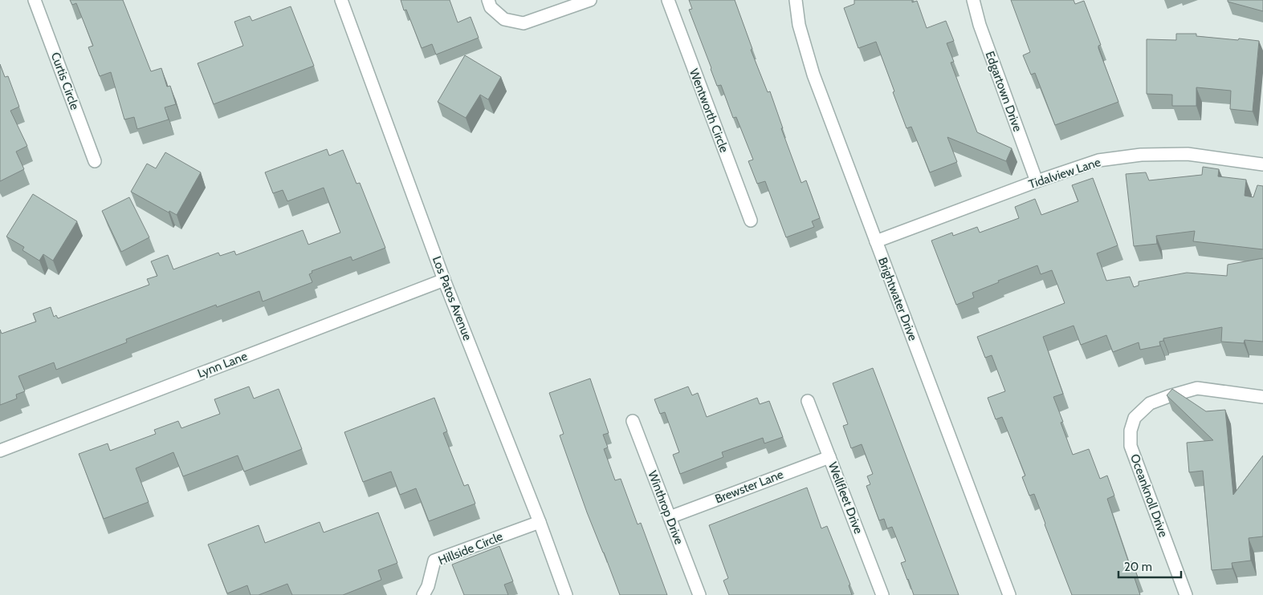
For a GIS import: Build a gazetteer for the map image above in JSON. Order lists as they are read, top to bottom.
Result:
{
  "streets": {
    "street": [
      "Curtis Circle",
      "Edgartown Drive",
      "Wentworth Circle",
      "Tidalview Lane",
      "Los Patos Avenue",
      "Brightwater Drive",
      "Lynn Lane",
      "Brewster Lane",
      "Oceanknoll Drive",
      "Wellfleet Drive",
      "Winthrop Drive",
      "Hillside Circle"
    ]
  },
  "crossings": [
    ["Edgartown Drive", "Tidalview Lane"],
    ["Tidalview Lane", "Brightwater Drive"],
    ["Los Patos Avenue", "Lynn Lane"],
    ["Los Patos Avenue", "Hillside Circle"],
    ["Brewster Lane", "Wellfleet Drive"],
    ["Brewster Lane", "Winthrop Drive"]
  ],
  "scale_bar": "20 m"
}
